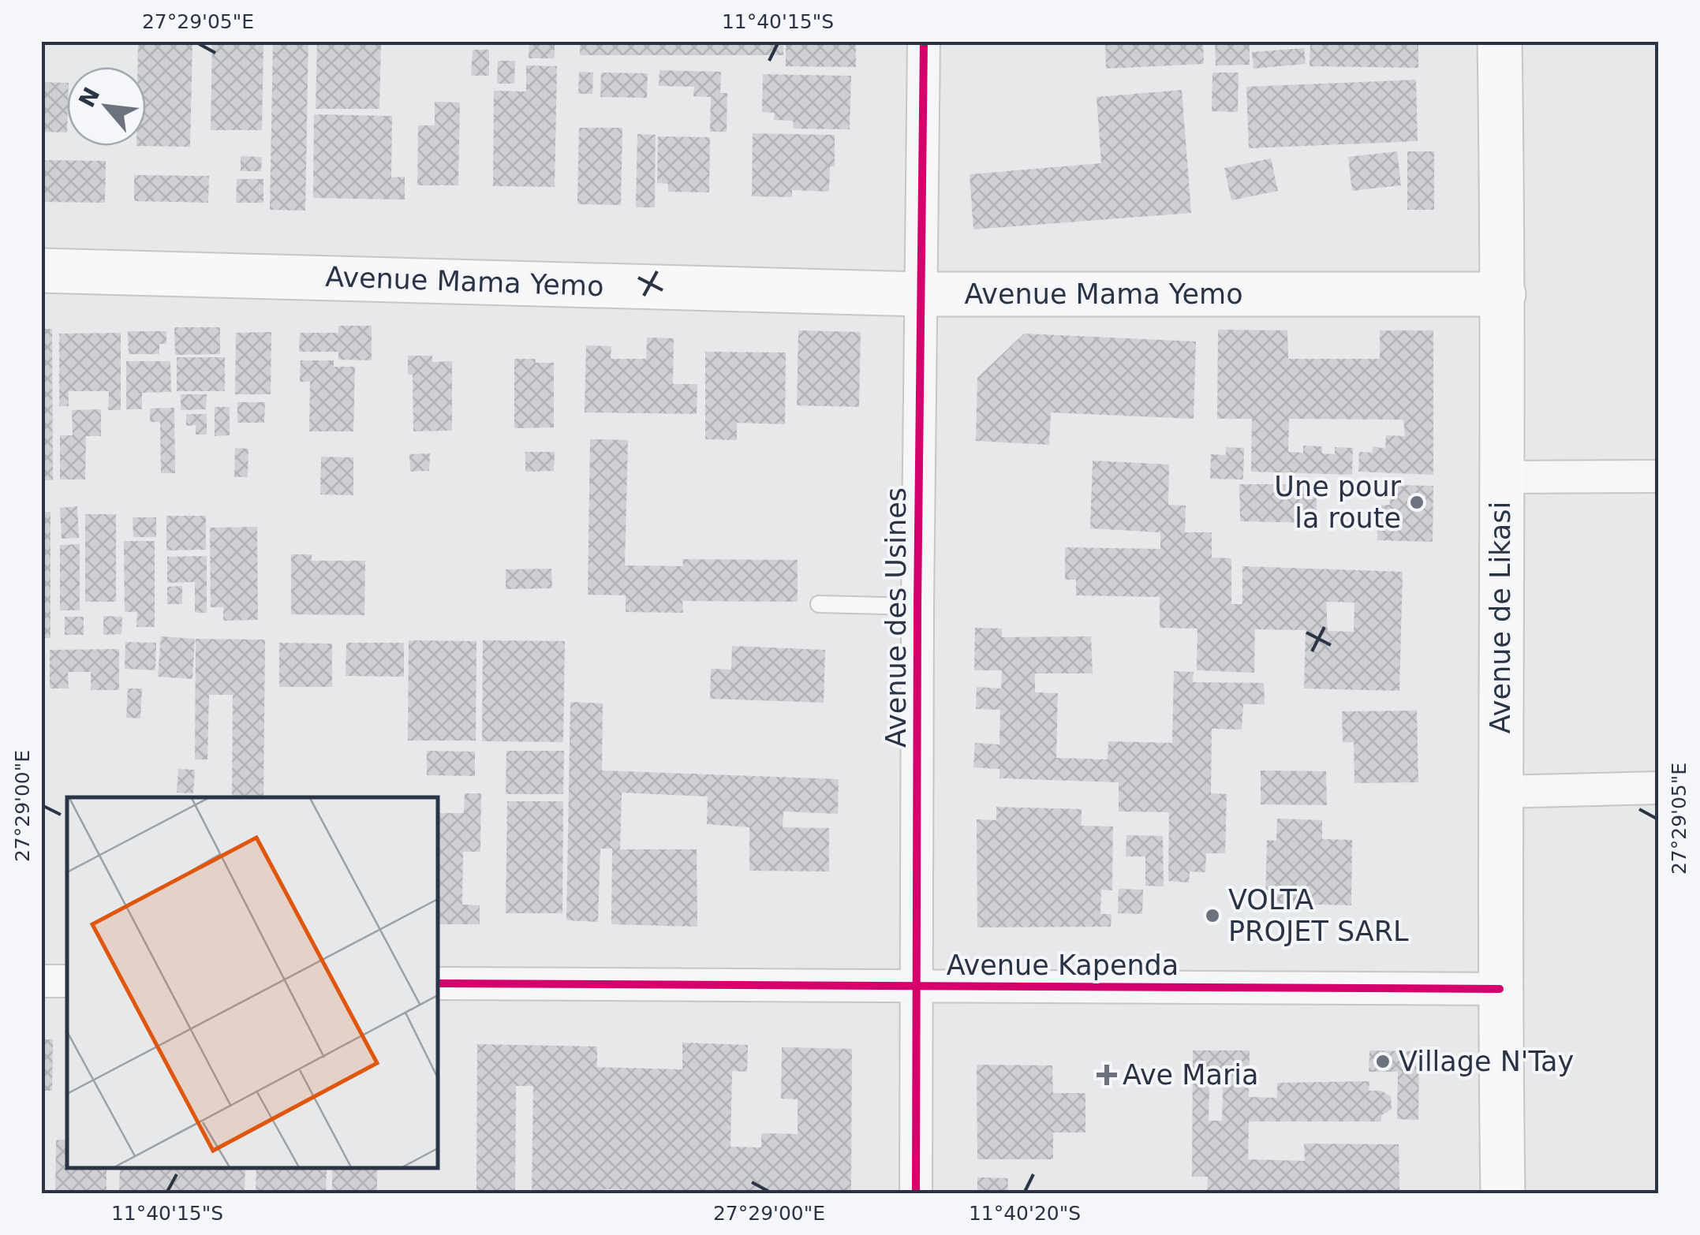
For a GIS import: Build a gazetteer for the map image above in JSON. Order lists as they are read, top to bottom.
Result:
{
  "streets": {
    "main road": ["Avenue Mama Yemo", "Avenue de Likasi"],
    "street": ["Avenue des Usines", "Avenue Kapenda"]
  },
  "crossings": [
    ["Avenue Mama Yemo", "Avenue des Usines"],
    ["Avenue Mama Yemo", "Avenue de Likasi"],
    ["Avenue des Usines", "Avenue Kapenda"],
    ["Avenue de Likasi", "Avenue Kapenda"]
  ],
  "places": {
    "other": ["Une pour la route", "VOLTA PROJET SARL", "Village N'Tay"],
    "health": ["Ave Maria"]
  },
  "north": "top left",
  "coordinates": [
    "27°29'05\"E",
    "11°40'15\"S",
    "27°29'00\"E",
    "11°40'20\"S"
  ]
}
